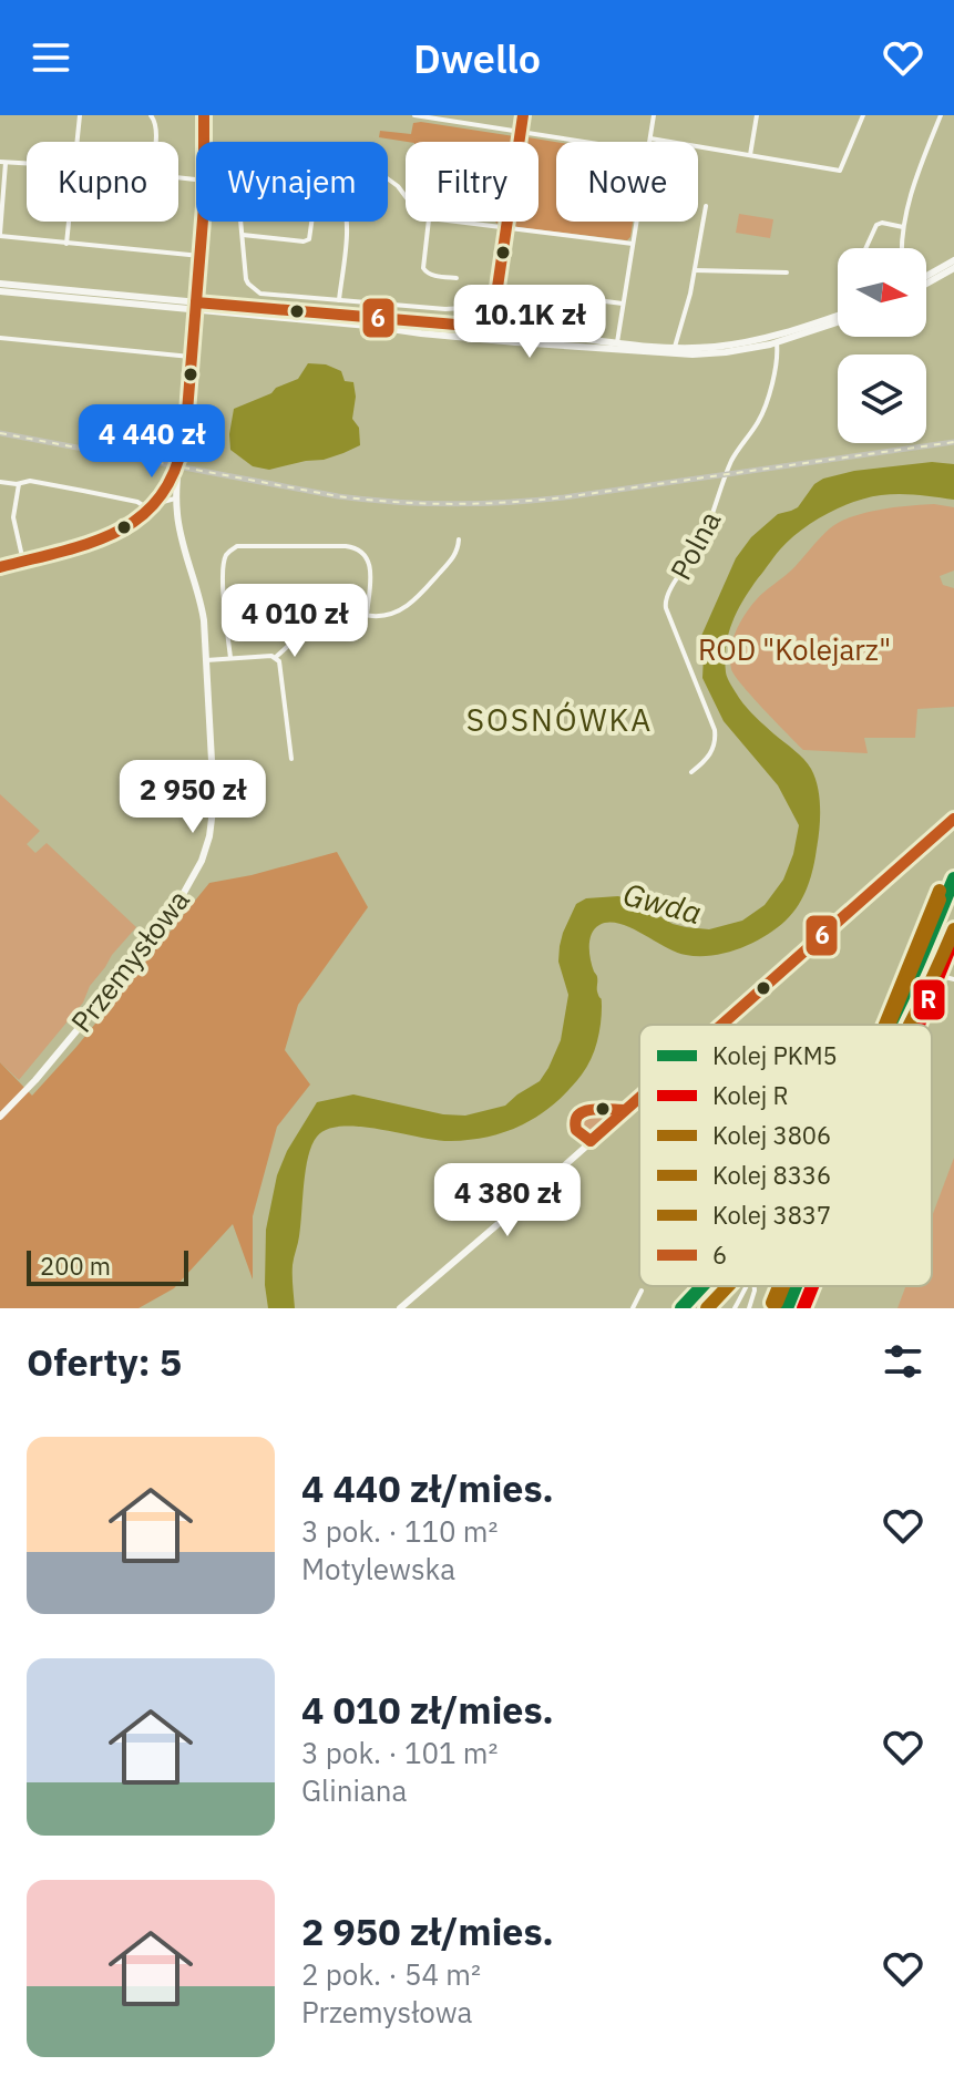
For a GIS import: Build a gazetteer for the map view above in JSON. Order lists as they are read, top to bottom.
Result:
{
  "streets": {
    "street": ["Polna", "Przemysłowa"]
  },
  "districts": ["SOSNÓWKA"],
  "water": ["Gwda"],
  "parks": ["ROD \"Kolejarz\""],
  "lines": [
    "transit line 6",
    "rail line PKM5",
    "rail line 8336",
    "rail line 3837",
    "rail line 3806",
    "rail line R"
  ],
  "legend": [
    "Kolej PKM5",
    "Kolej R",
    "Kolej 3806",
    "Kolej 8336",
    "Kolej 3837",
    "6"
  ],
  "scale_bar": "200 m",
  "north": "right",
  "page": {
    "header": "Dwello",
    "chip": [
      "Kupno",
      "Wynajem",
      "Filtry",
      "Nowe"
    ],
    "price": [
      "10.1K zł",
      "4 440 zł",
      "4 010 zł",
      "2 950 zł",
      "4 380 zł"
    ],
    "scale": "200 m",
    "heading": "Oferty: 5",
    "list": [
      {
        "name": "4 440 zł/mies.",
        "note": "3 pok. · 110 m² · Motylewska"
      },
      {
        "name": "4 010 zł/mies.",
        "note": "3 pok. · 101 m² · Gliniana"
      },
      {
        "name": "2 950 zł/mies.",
        "note": "2 pok. · 54 m² · Przemysłowa"
      }
    ]
  }
}
